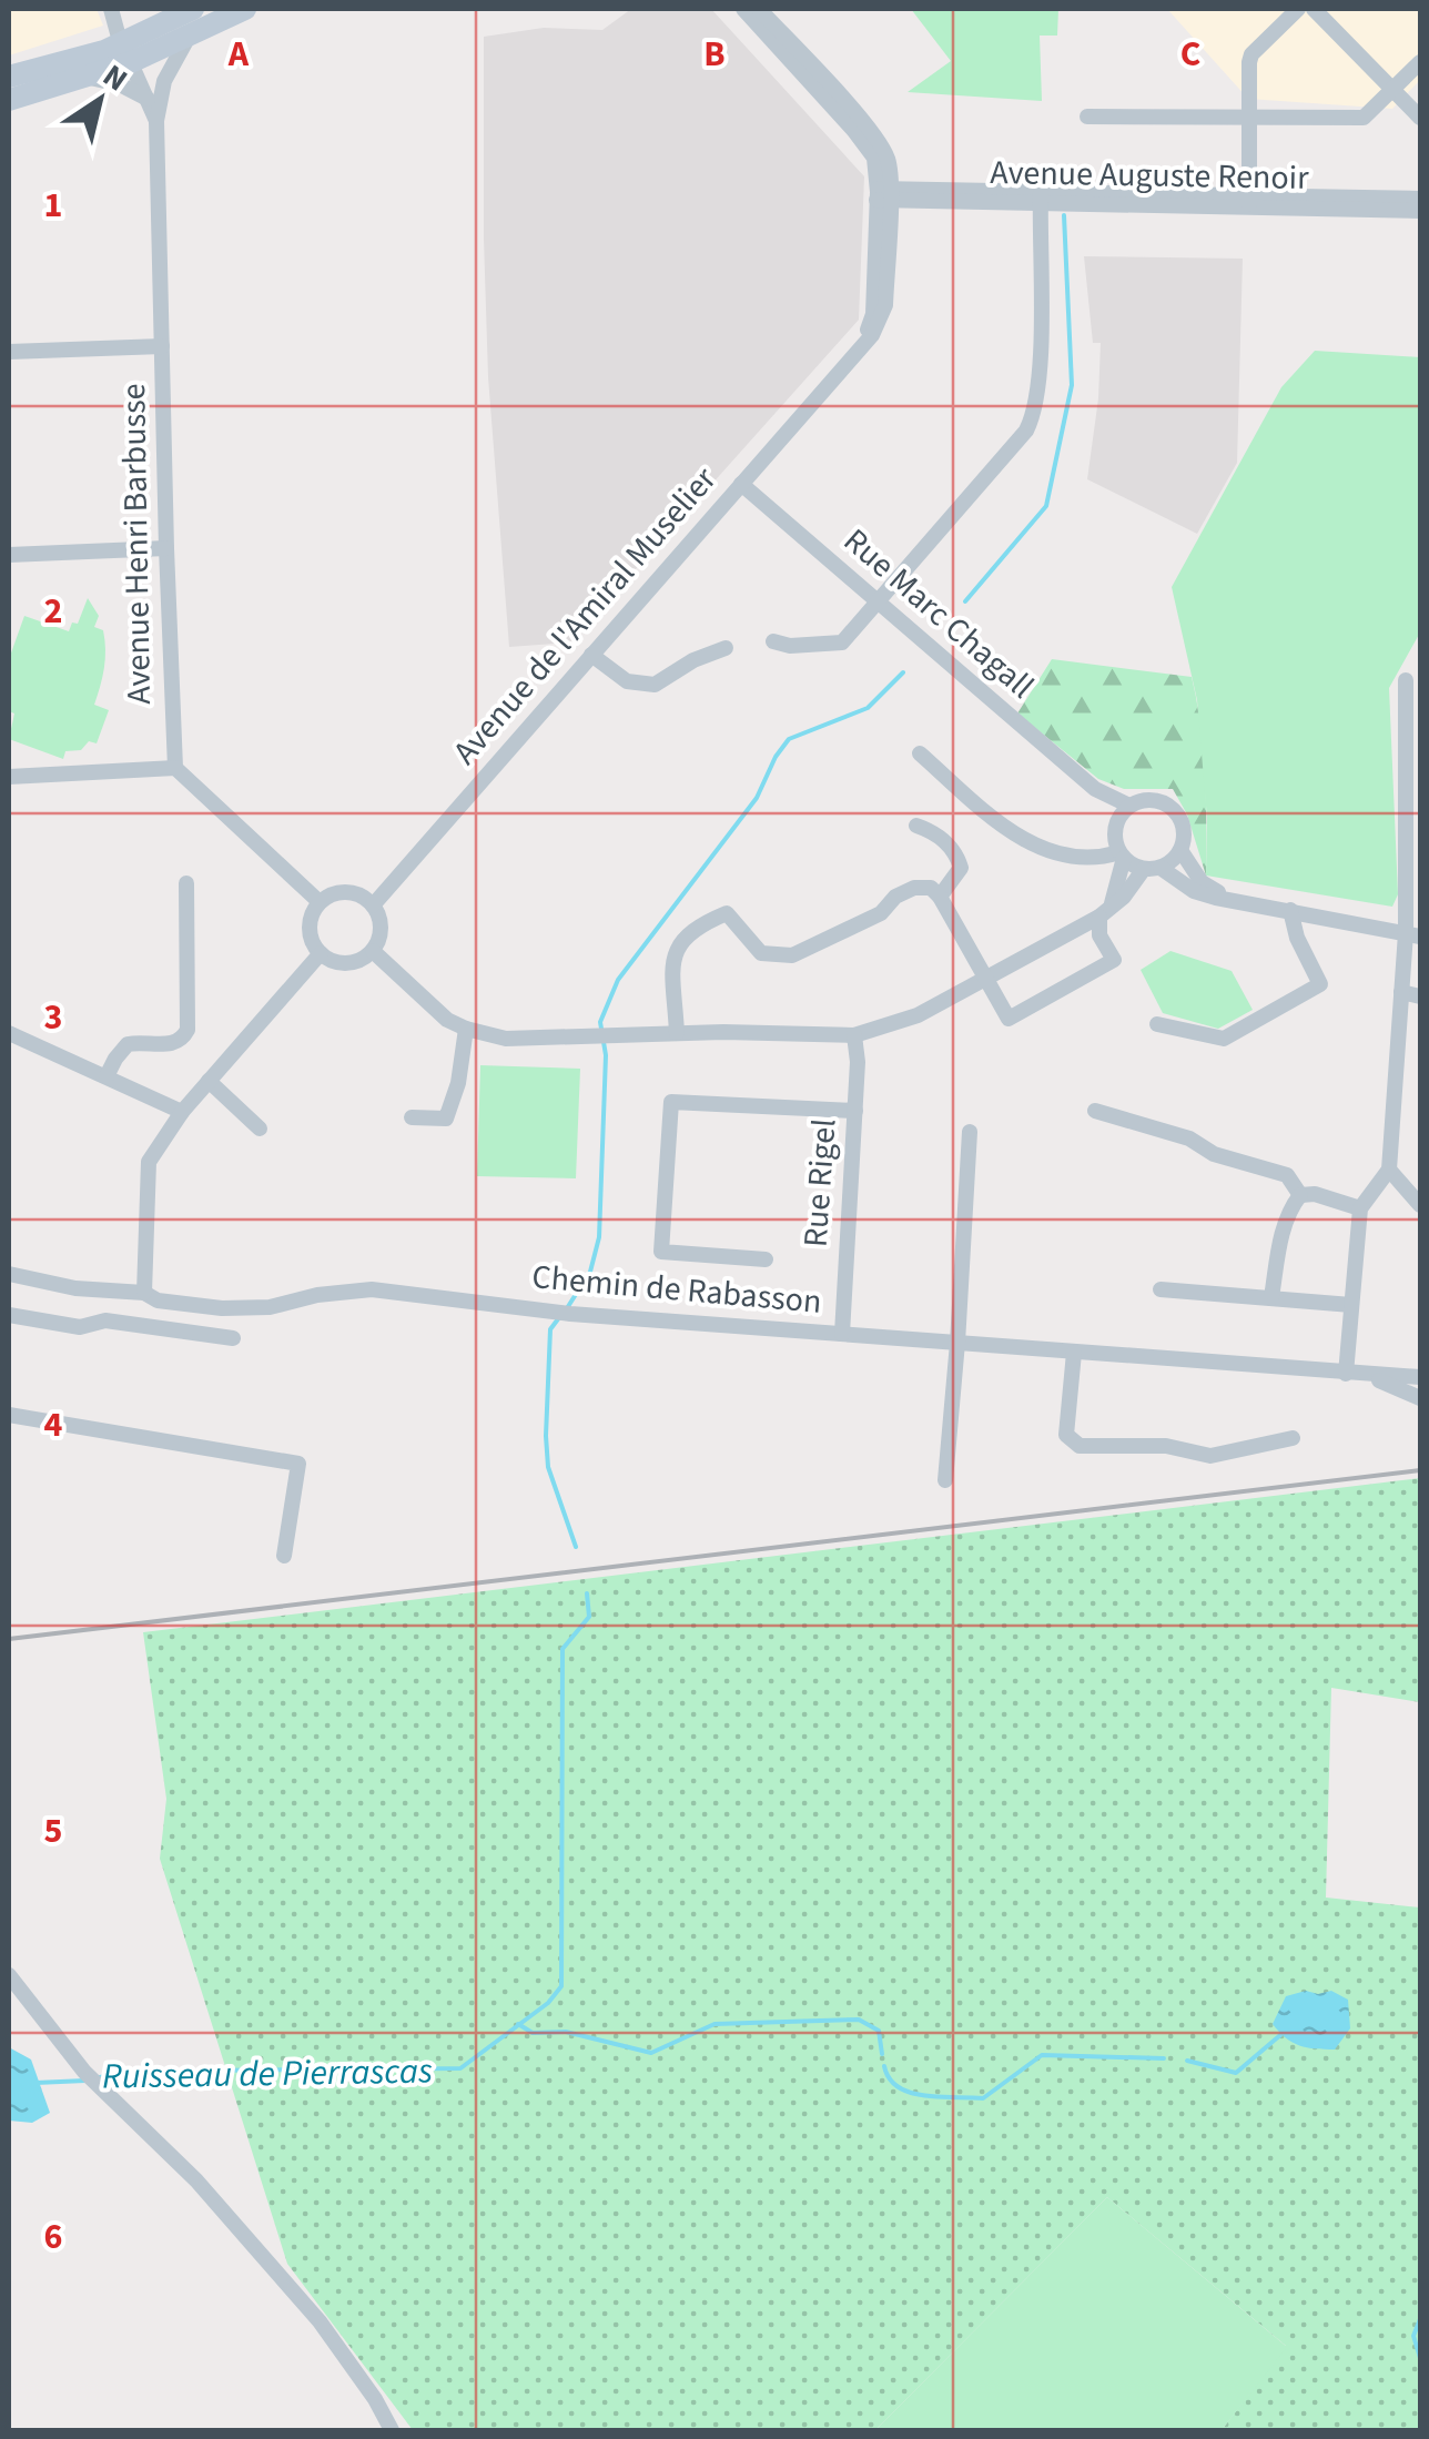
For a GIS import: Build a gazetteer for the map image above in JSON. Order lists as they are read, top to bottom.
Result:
{
  "streets": {
    "street": [
      "Avenue Auguste Renoir",
      "Avenue Henri Barbusse",
      "Rue Marc Chagall",
      "Avenue de l'Amiral Muselier",
      "Rue Rigel",
      "Chemin de Rabasson"
    ]
  },
  "crossings": [
    ["Avenue Auguste Renoir", "Avenue de l'Amiral Muselier"],
    ["Rue Marc Chagall", "Avenue de l'Amiral Muselier"],
    ["Rue Rigel", "Chemin de Rabasson"]
  ],
  "water": ["Ruisseau de Pierrascas"],
  "north": "top right",
  "grid": {
    "columns": ["A", "B", "C"],
    "rows": [
      "1",
      "2",
      "3",
      "4",
      "5",
      "6"
    ]
  }
}
